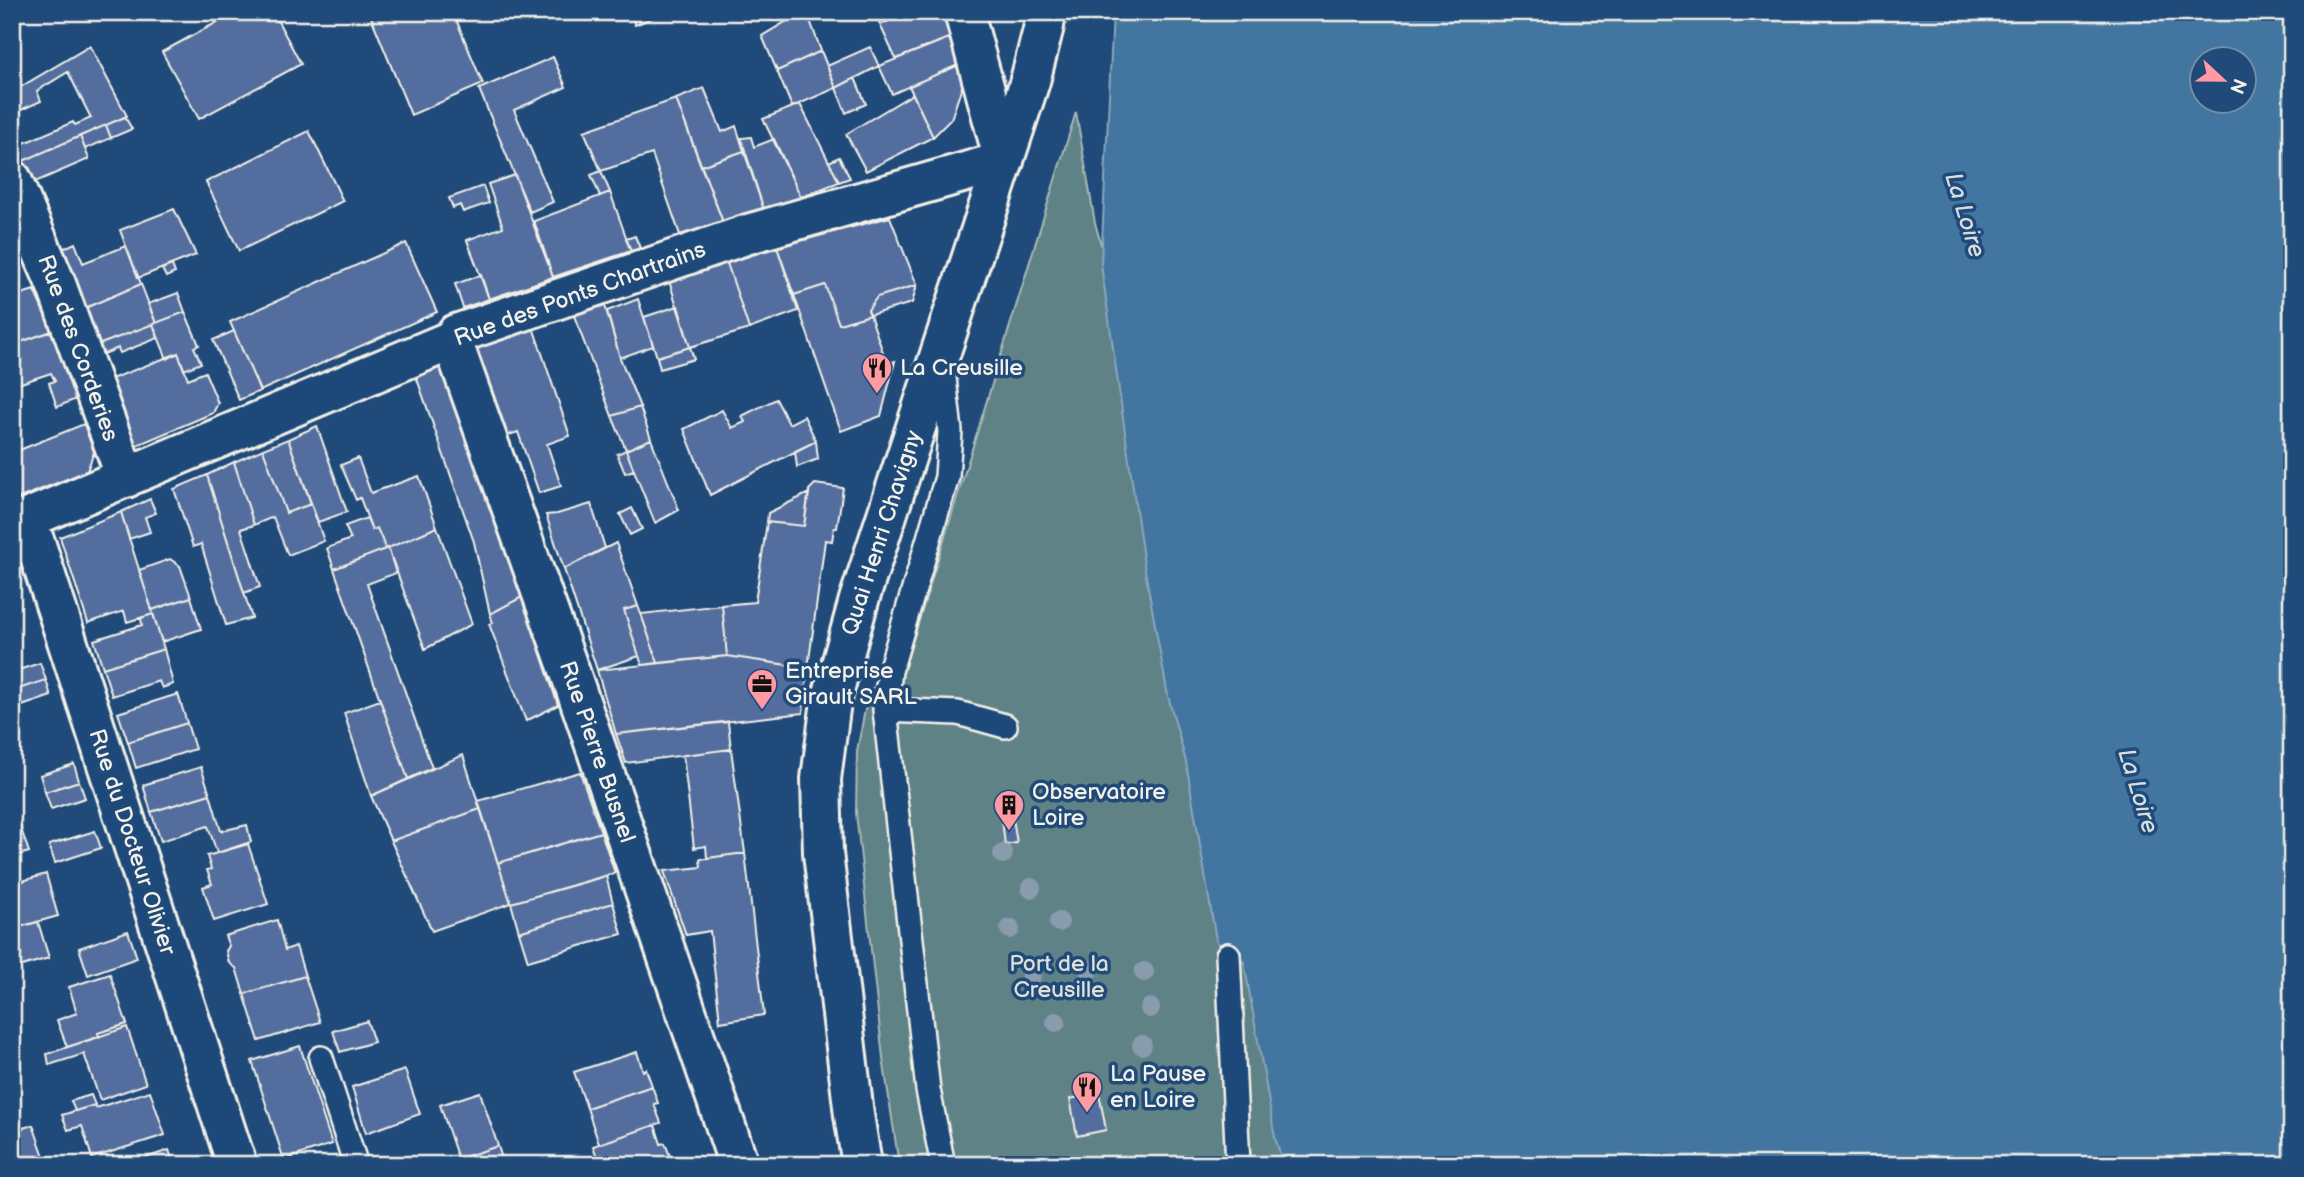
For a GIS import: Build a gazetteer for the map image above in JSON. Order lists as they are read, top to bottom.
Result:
{
  "streets": {
    "street": [
      "Rue des Ponts Chartrains",
      "Rue des Corderies",
      "Quai Henri Chavigny",
      "Rue Pierre Busnel",
      "Rue du Docteur Olivier"
    ]
  },
  "crossings": [
    ["Rue des Ponts Chartrains", "Rue des Corderies"],
    ["Rue des Ponts Chartrains", "Quai Henri Chavigny"],
    ["Rue des Ponts Chartrains", "Rue Pierre Busnel"],
    ["Rue des Ponts Chartrains", "Rue du Docteur Olivier"]
  ],
  "water": ["La Loire"],
  "parks": ["Port de la Creusille"],
  "places": {
    "restaurant": ["La Creusille", "La Pause en Loire"],
    "office": ["Entreprise Girault SARL"],
    "building": ["Observatoire Loire"]
  },
  "north": "right"
}
